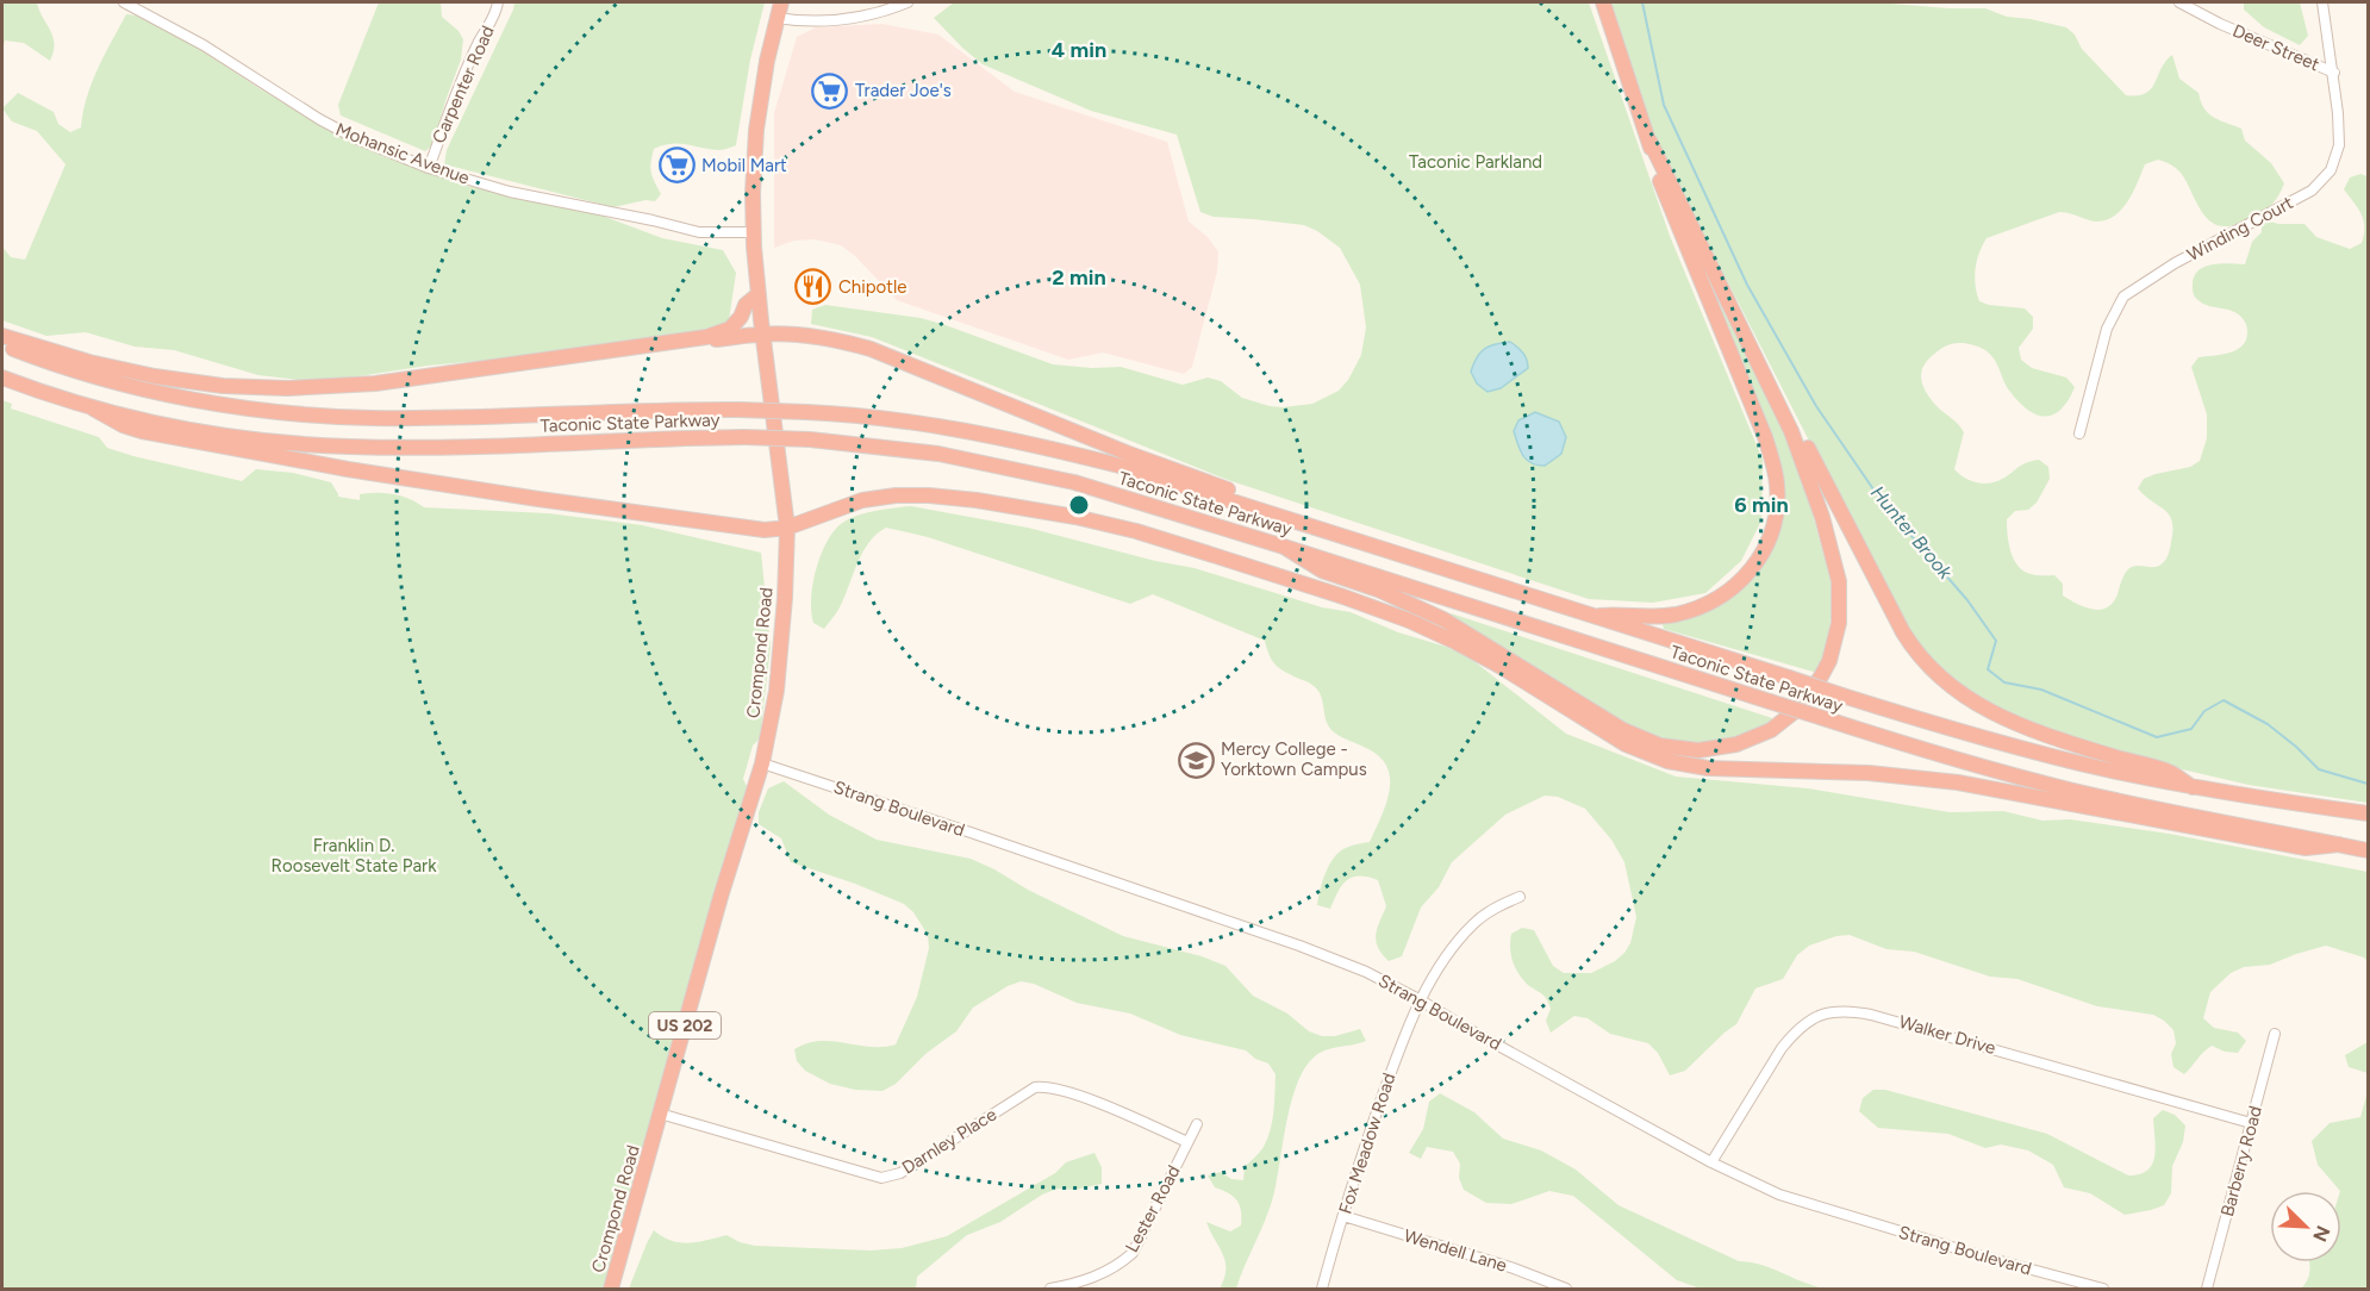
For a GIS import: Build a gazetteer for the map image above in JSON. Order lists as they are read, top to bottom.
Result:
{
  "streets": {
    "highway": ["Taconic State Parkway", "Crompond Road", "US 202"],
    "street": [
      "Deer Street",
      "Carpenter Road",
      "Mohansic Avenue",
      "Winding Court",
      "Strang Boulevard",
      "Walker Drive",
      "Darnley Place",
      "Fox Meadow Road",
      "Barberry Road",
      "Lester Road",
      "Wendell Lane"
    ]
  },
  "crossings": [
    ["Deer Street", "Winding Court"],
    ["Carpenter Road", "Mohansic Avenue"],
    ["Mohansic Avenue", "Crompond Road"],
    ["Crompond Road", "Strang Boulevard"],
    ["Crompond Road", "Darnley Place"],
    ["Strang Boulevard", "Walker Drive"],
    ["Strang Boulevard", "Fox Meadow Road"],
    ["Walker Drive", "Barberry Road"],
    ["Darnley Place", "Lester Road"],
    ["Fox Meadow Road", "Wendell Lane"]
  ],
  "water": ["Hunter Brook"],
  "parks": ["Taconic Parkland", "Franklin D. Roosevelt State Park"],
  "places": {
    "supermarket": ["Trader Joe's", "Mobil Mart"],
    "restaurant": ["Chipotle"],
    "school or university": ["Mercy College - Yorktown Campus"]
  },
  "north": "bottom right",
  "rings": ["4 min", "2 min", "6 min"]
}
